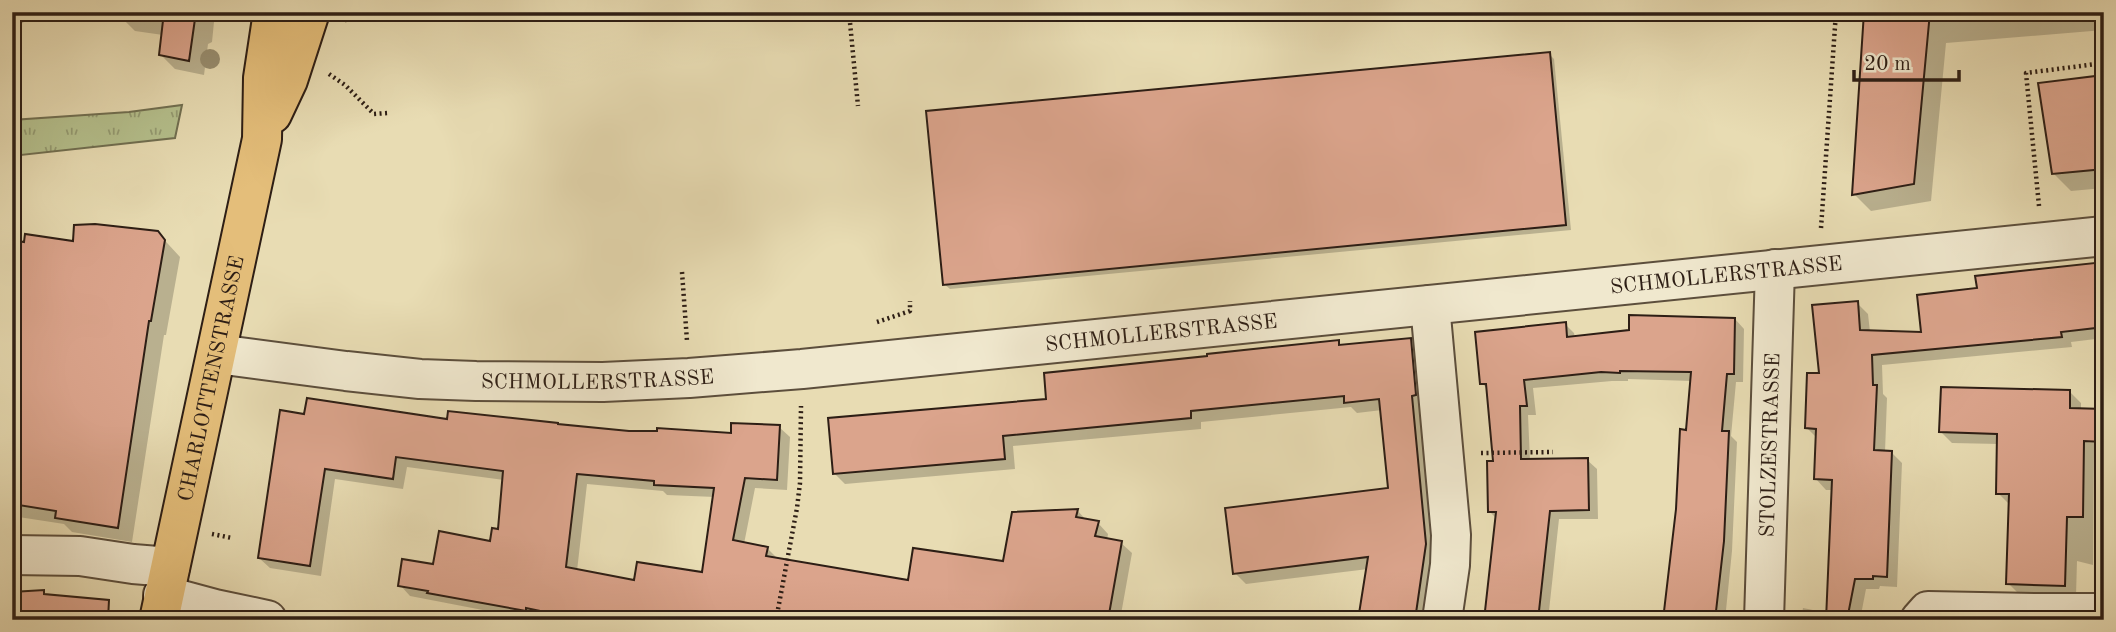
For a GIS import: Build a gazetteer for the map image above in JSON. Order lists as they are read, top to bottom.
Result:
{
  "streets": {
    "main road": ["CHARLOTTENSTRASSE"],
    "street": ["SCHMOLLERSTRASSE", "STOLZESTRASSE"]
  },
  "crossings": [
    ["SCHMOLLERSTRASSE", "CHARLOTTENSTRASSE"],
    ["SCHMOLLERSTRASSE", "STOLZESTRASSE"]
  ],
  "scale_bar": "20 m"
}
